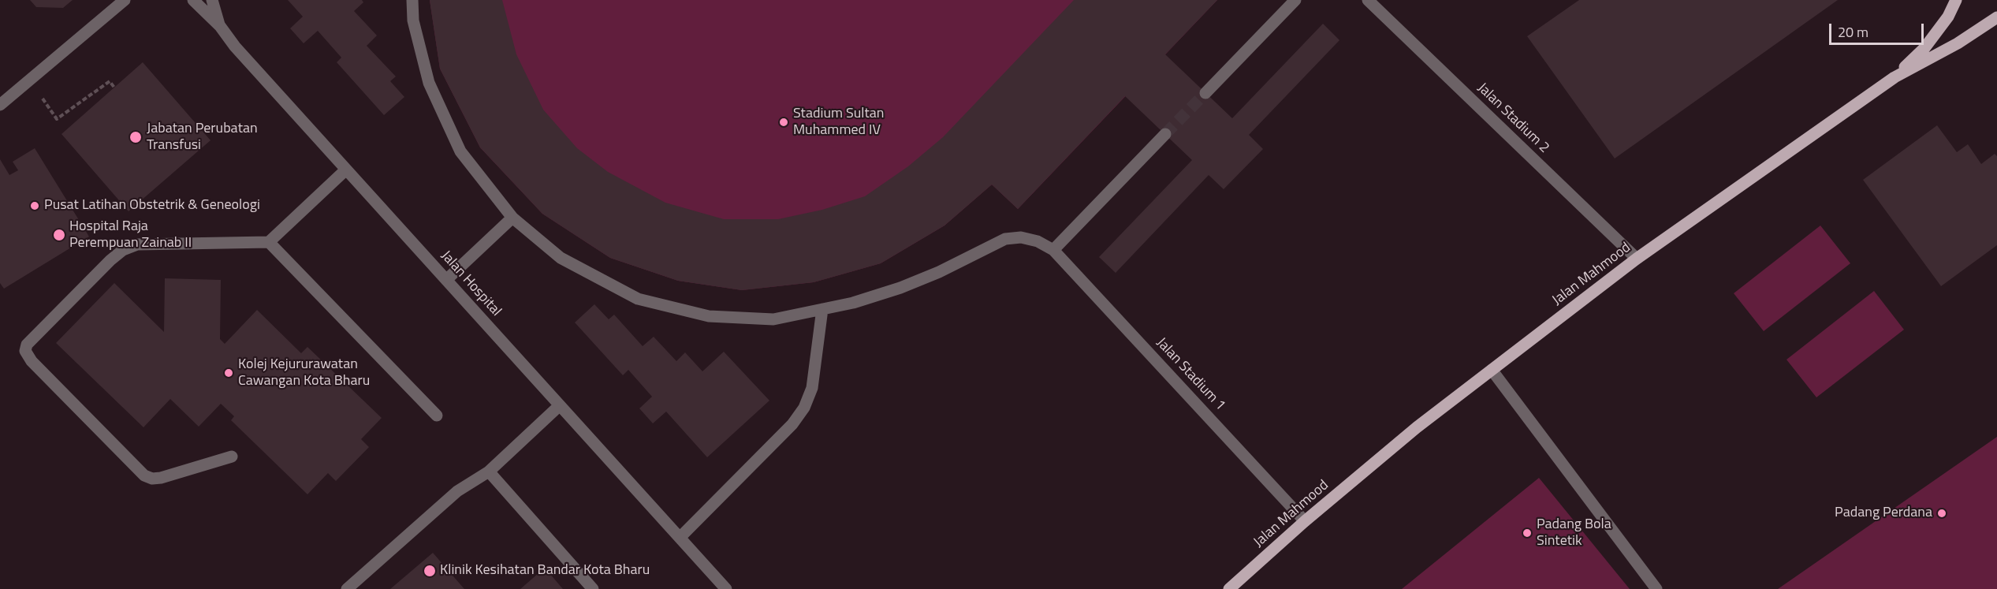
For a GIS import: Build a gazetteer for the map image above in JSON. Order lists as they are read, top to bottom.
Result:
{
  "streets": {
    "main road": ["Jalan Mahmood"],
    "street": ["Jalan Stadium 2", "Jalan Hospital", "Jalan Stadium 1"]
  },
  "crossings": [
    ["Jalan Stadium 2", "Jalan Mahmood"],
    ["Jalan Mahmood", "Jalan Stadium 1"]
  ],
  "places": [
    "Stadium Sultan Muhammed IV",
    "Jabatan Perubatan Transfusi",
    "Pusat Latihan Obstetrik & Geneologi",
    "Hospital Raja Perempuan Zainab II",
    "Kolej Kejururawatan Cawangan Kota Bharu",
    "Padang Perdana",
    "Padang Bola Sintetik",
    "Klinik Kesihatan Bandar Kota Bharu"
  ],
  "scale_bar": "20 m"
}
